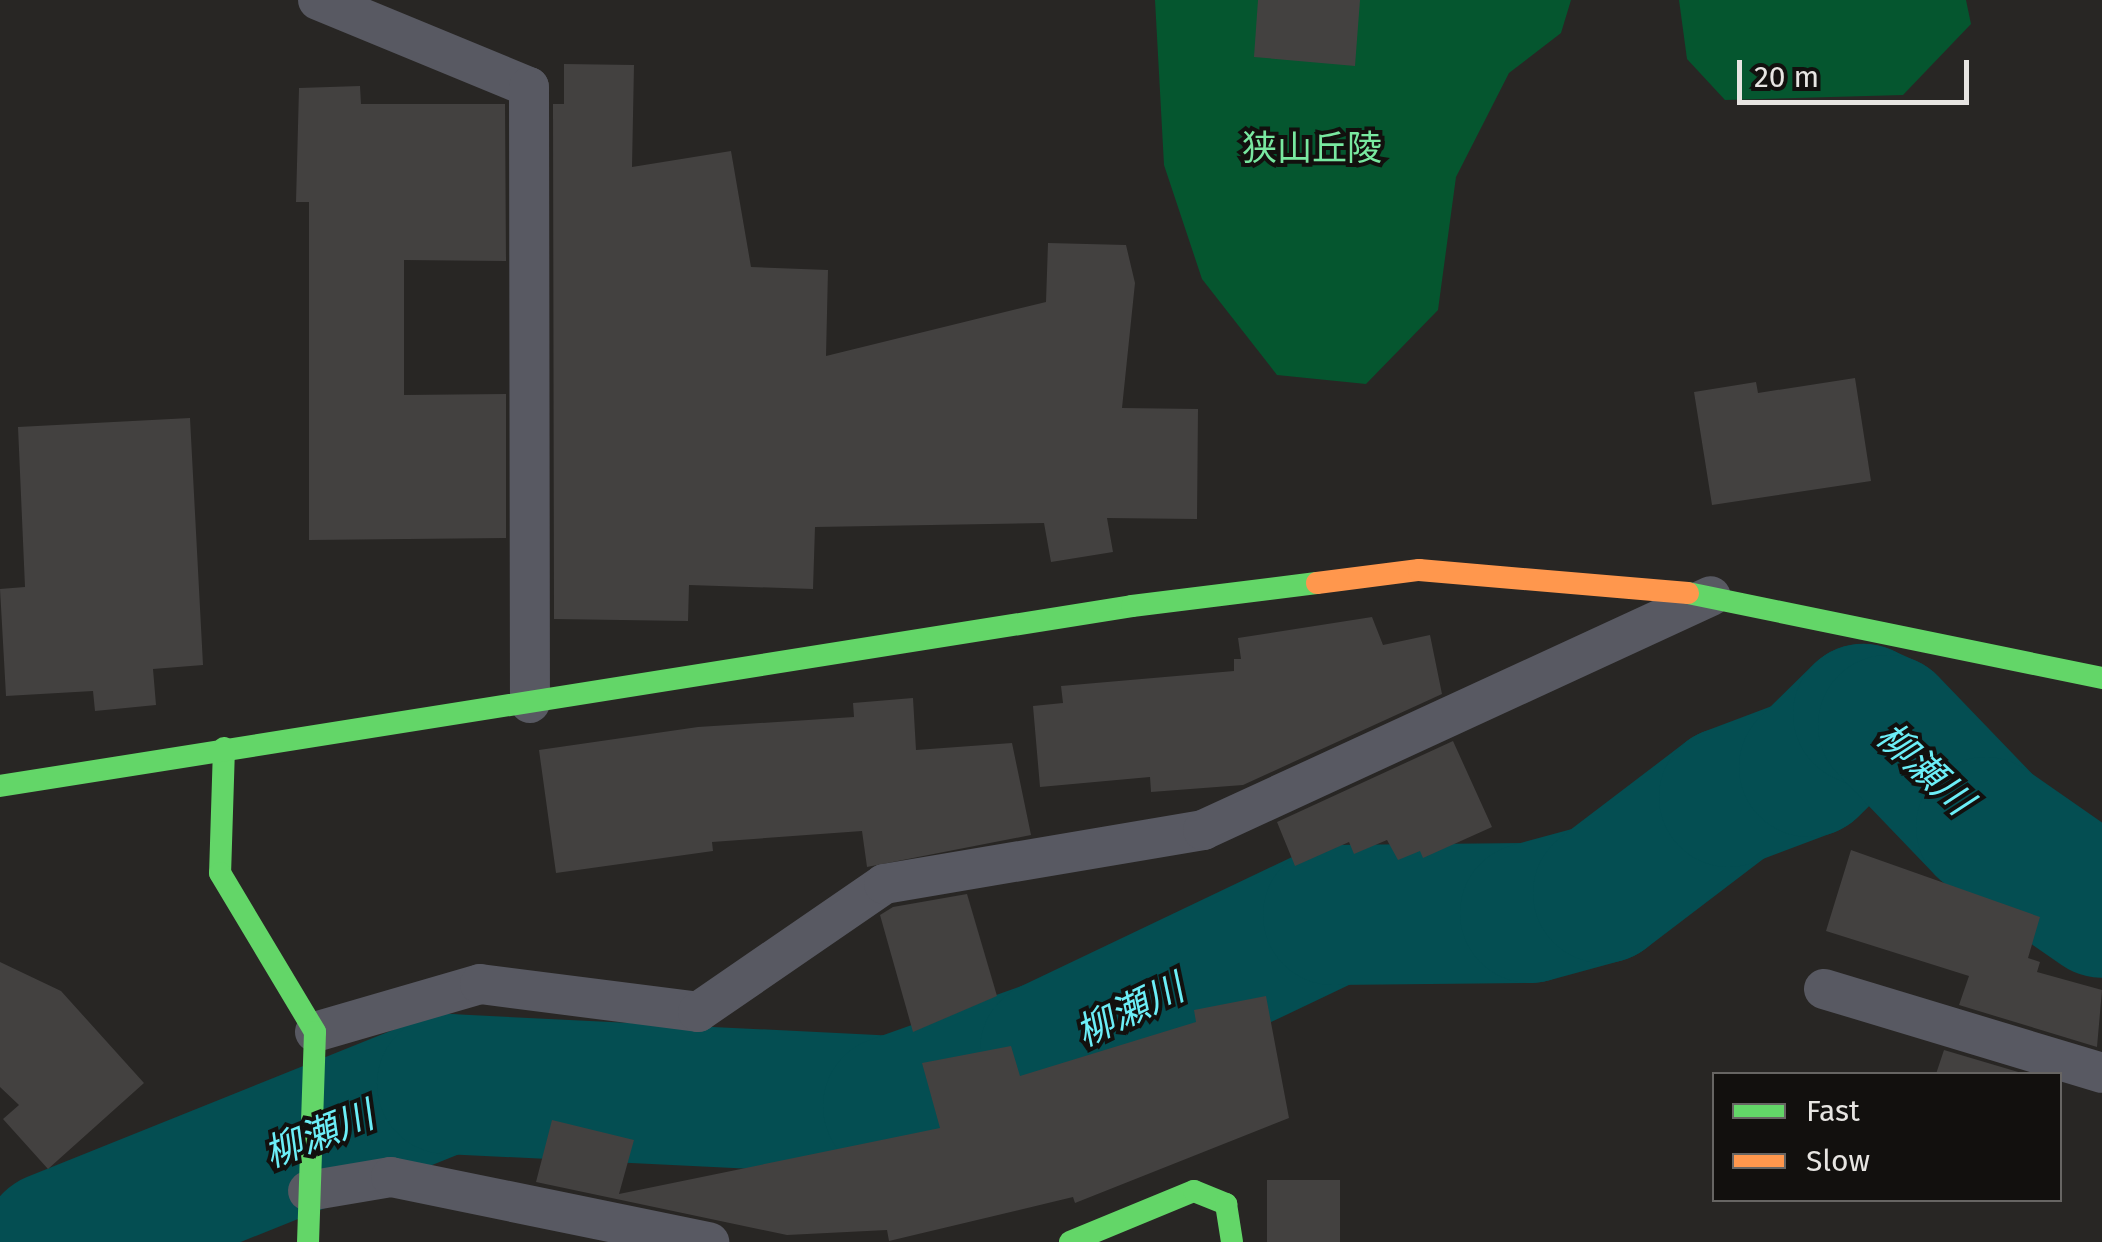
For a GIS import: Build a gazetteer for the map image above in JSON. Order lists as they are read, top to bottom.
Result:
{
  "water": ["柳瀬川"],
  "parks": ["狭山丘陵"],
  "legend": ["Fast", "Slow"],
  "scale_bar": "20 m"
}
